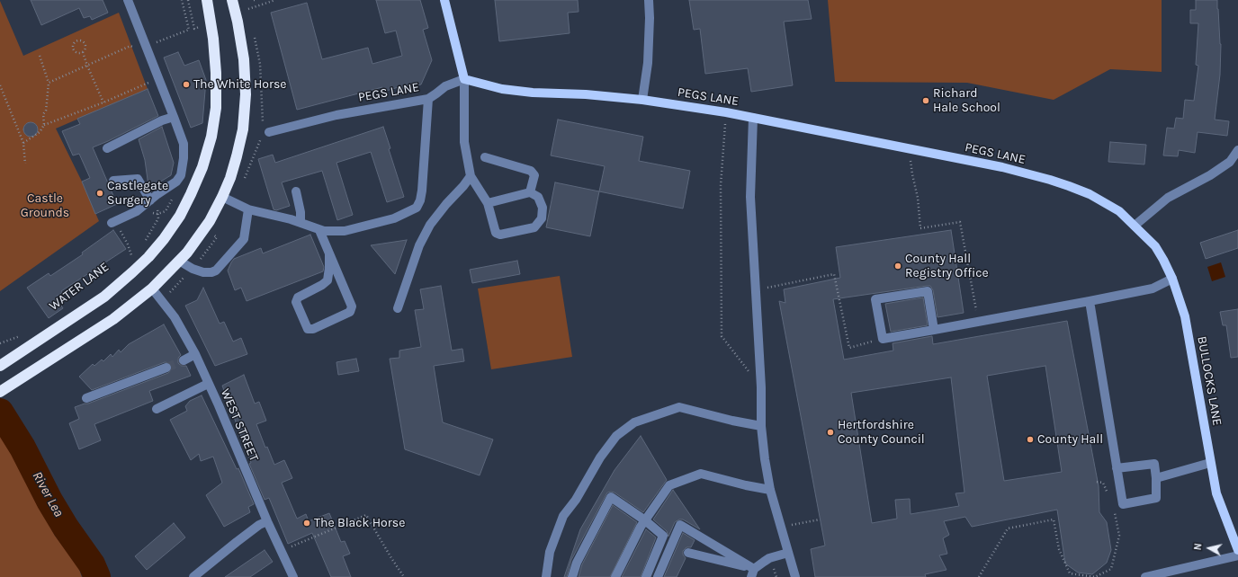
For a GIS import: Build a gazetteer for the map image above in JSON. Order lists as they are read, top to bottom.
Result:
{
  "streets": {
    "main road": ["PEGS LANE", "BULLOCKS LANE"],
    "street": ["WEST STREET"]
  },
  "crossings": [
    ["PEGS LANE", "BULLOCKS LANE"]
  ],
  "water": ["River Lea"],
  "parks": ["Castle Grounds"],
  "places": [
    "The White Horse",
    "Richard Hale School",
    "Castlegate Surgery",
    "County Hall Registry Office",
    "Hertfordshire County Council",
    "County Hall",
    "The Black Horse"
  ],
  "north": "left"
}
